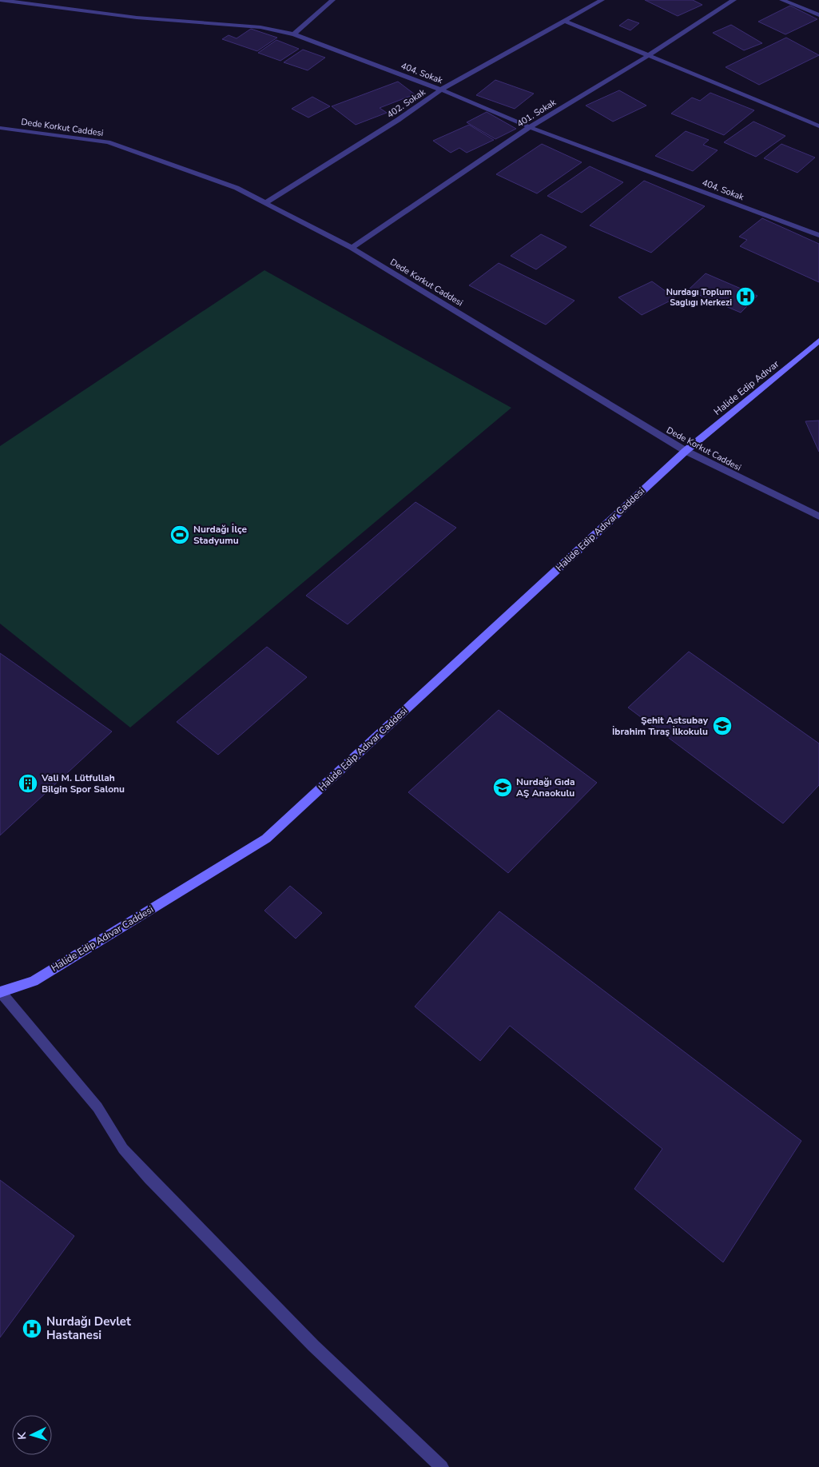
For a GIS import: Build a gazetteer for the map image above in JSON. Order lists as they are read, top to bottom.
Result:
{
  "streets": {
    "street": [
      "404. Sokak",
      "402. Sokak",
      "401. Sokak",
      "Dede Korkut Caddesi",
      "Halide Edip Adıvar",
      "Halide Edip Adıvar Caddesi"
    ]
  },
  "crossings": [
    ["404. Sokak", "402. Sokak"],
    ["404. Sokak", "401. Sokak"],
    ["402. Sokak", "Dede Korkut Caddesi"],
    ["401. Sokak", "Dede Korkut Caddesi"],
    ["Dede Korkut Caddesi", "Halide Edip Adıvar"],
    ["Dede Korkut Caddesi", "Halide Edip Adıvar Caddesi"],
    ["Halide Edip Adıvar", "Halide Edip Adıvar Caddesi"]
  ],
  "places": {
    "hospital": ["Nurdagı Toplum Saglıgı Merkezi", "Nurdağı Devlet Hastanesi"],
    "sports": ["Nurdağı İlçe Stadyumu"],
    "school or university": ["Şehit Astsubay İbrahim Tıraş İlkokulu", "Nurdağı Gıda AŞ Anaokulu"],
    "building": ["Vali M. Lütfullah Bilgin Spor Salonu"]
  },
  "north": "left"
}
